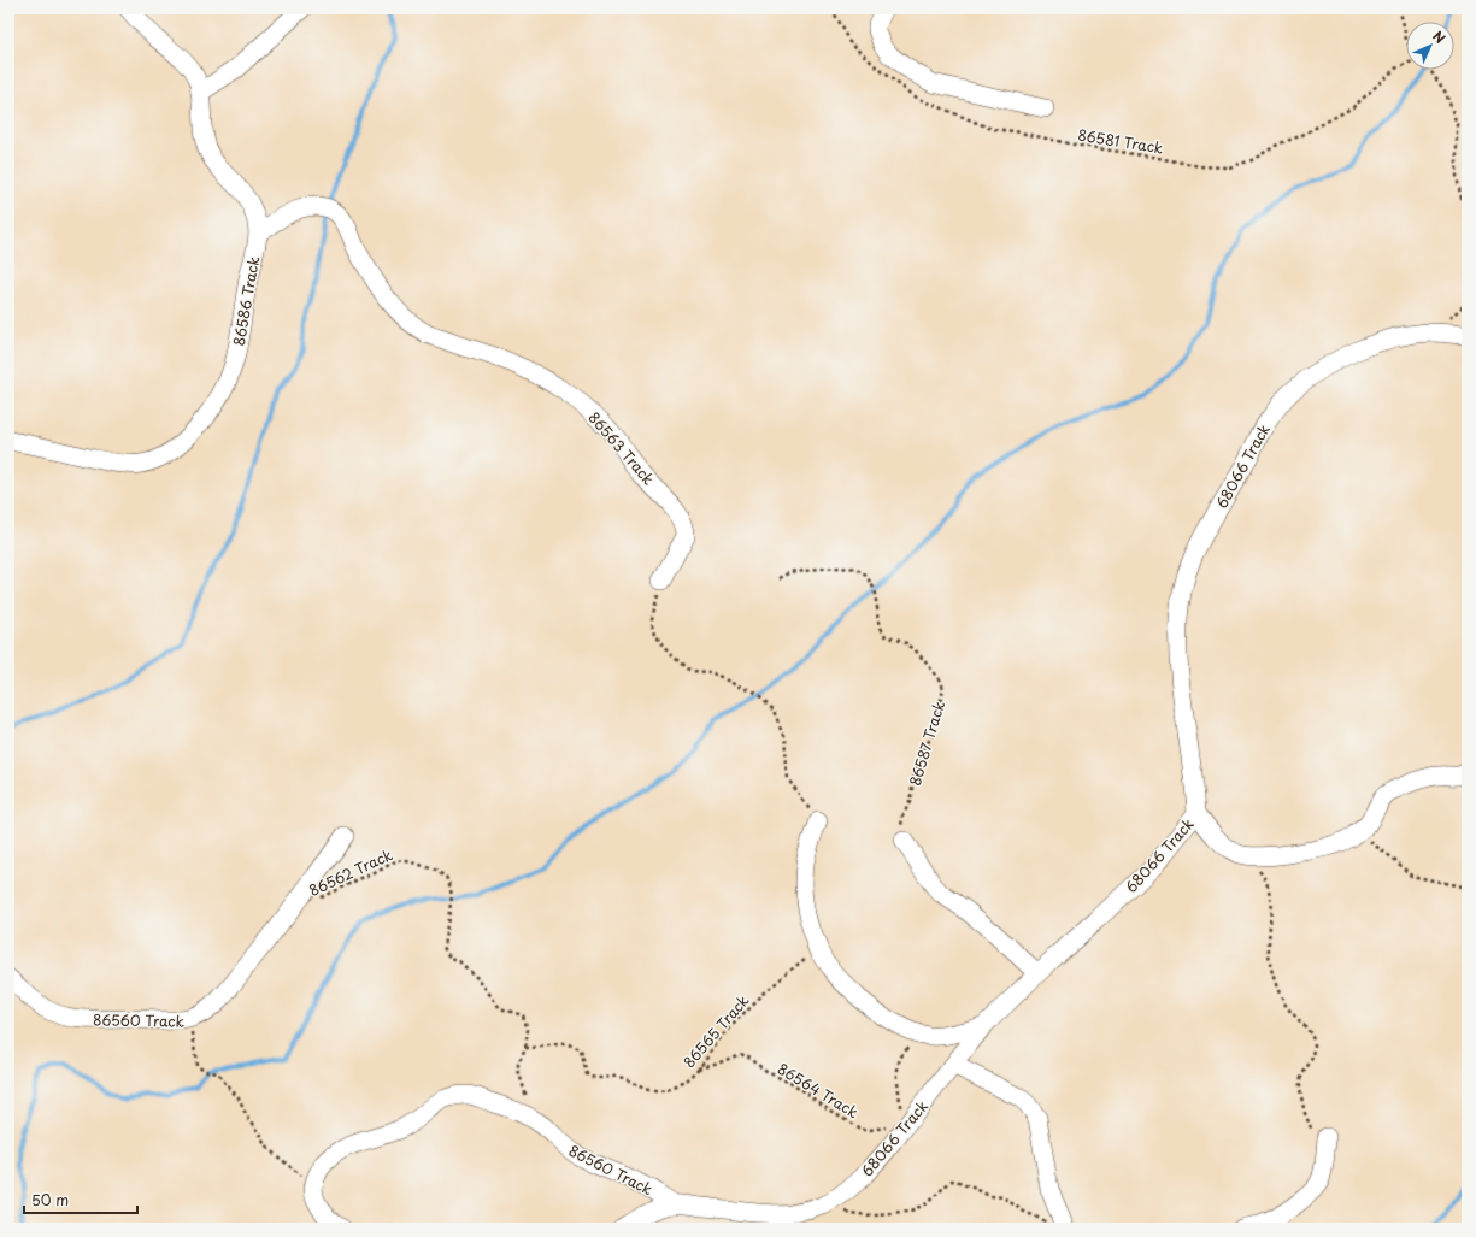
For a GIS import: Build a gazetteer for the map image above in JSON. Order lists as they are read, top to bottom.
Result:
{
  "streets": {
    "street": [
      "86586 Track",
      "86563 Track",
      "68066 Track",
      "86560 Track"
    ],
    "path": [
      "86581 Track",
      "86587 Track",
      "86562 Track",
      "86565 Track",
      "86564 Track"
    ]
  },
  "crossings": [
    ["86586 Track", "86563 Track"],
    ["68066 Track", "86560 Track"],
    ["86562 Track", "86560 Track"],
    ["86562 Track", "86565 Track"],
    ["86565 Track", "86564 Track"]
  ],
  "scale_bar": "50 m",
  "north": "top right"
}
